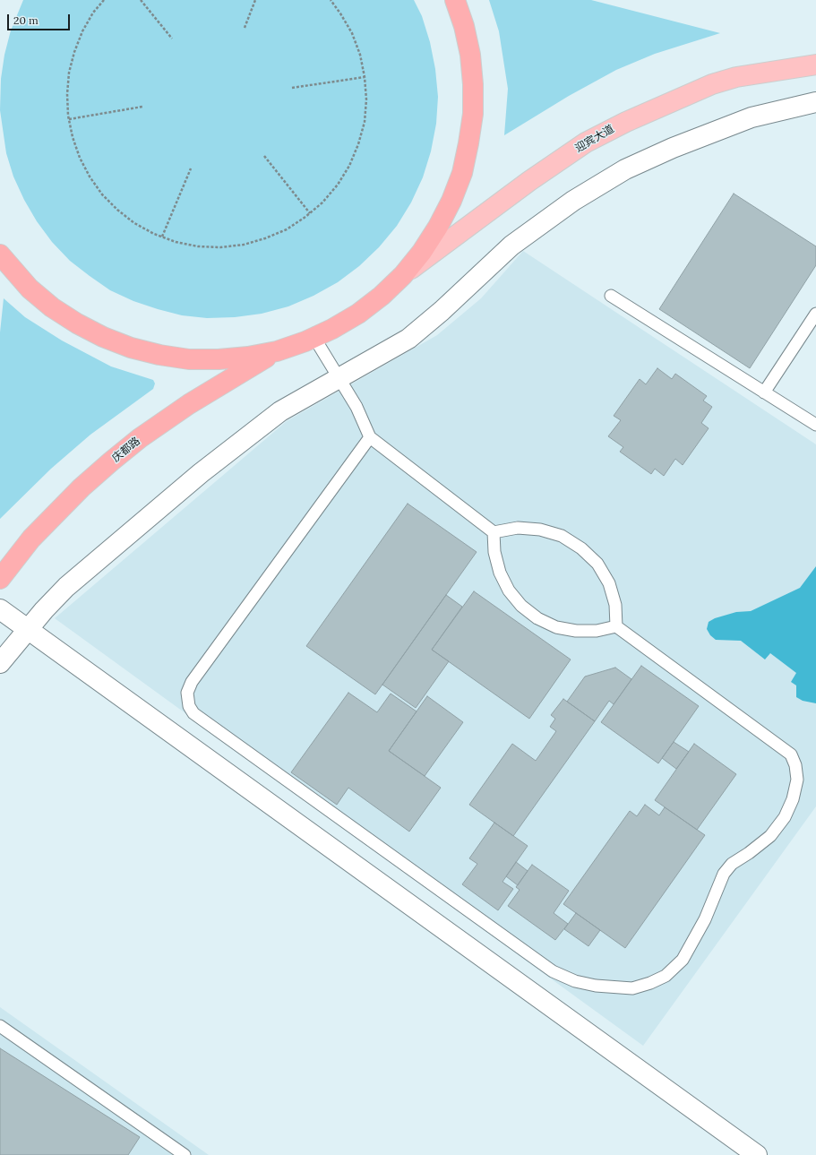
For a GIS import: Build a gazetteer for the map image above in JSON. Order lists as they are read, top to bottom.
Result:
{
  "streets": {
    "highway": ["庆都路"],
    "main road": ["迎宾大道"]
  },
  "scale_bar": "20 m"
}
